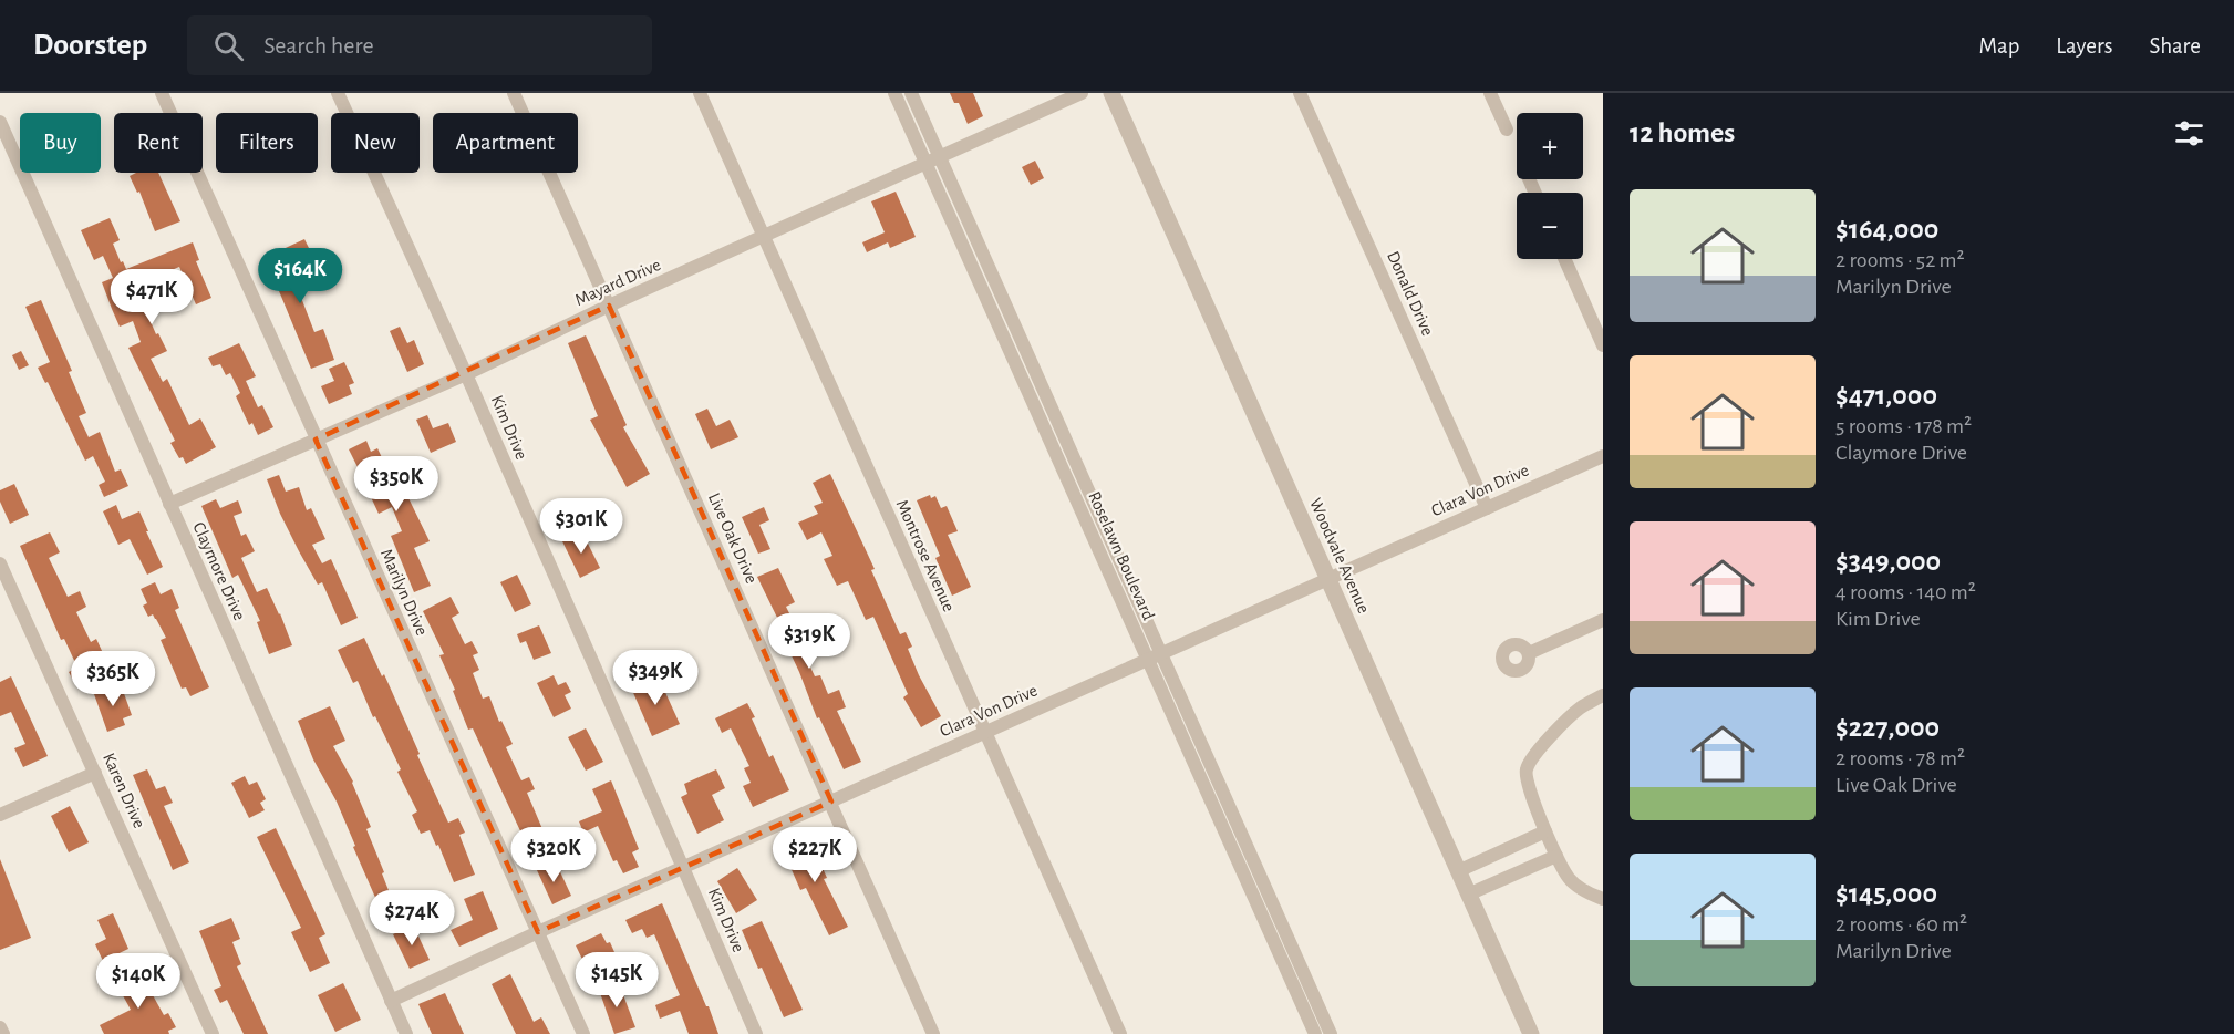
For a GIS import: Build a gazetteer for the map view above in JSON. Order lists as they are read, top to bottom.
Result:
{
  "streets": {
    "street": [
      "Mayard Drive",
      "Donald Drive",
      "Kim Drive",
      "Clara Von Drive",
      "Live Oak Drive",
      "Montrose Avenue",
      "Roselawn Boulevard",
      "Woodvale Avenue",
      "Claymore Drive",
      "Marilyn Drive",
      "Karen Drive"
    ]
  },
  "crossings": [
    ["Mayard Drive", "Kim Drive"],
    ["Mayard Drive", "Live Oak Drive"],
    ["Mayard Drive", "Montrose Avenue"],
    ["Mayard Drive", "Roselawn Boulevard"],
    ["Mayard Drive", "Claymore Drive"],
    ["Mayard Drive", "Marilyn Drive"],
    ["Donald Drive", "Clara Von Drive"],
    ["Kim Drive", "Clara Von Drive"],
    ["Clara Von Drive", "Live Oak Drive"],
    ["Clara Von Drive", "Montrose Avenue"],
    ["Clara Von Drive", "Roselawn Boulevard"],
    ["Clara Von Drive", "Woodvale Avenue"],
    ["Clara Von Drive", "Claymore Drive"],
    ["Clara Von Drive", "Marilyn Drive"]
  ],
  "page": {
    "header": "Doorstep",
    "search": "Search here",
    "nav": ["Map", "Layers", "Share"],
    "heading": "12 homes",
    "map_buttons": ["+", "−"],
    "chip": [
      "Buy",
      "Rent",
      "Filters",
      "New",
      "Apartment"
    ],
    "list": [
      {
        "name": "$164,000",
        "note": "2 rooms · 52 m² · Marilyn Drive"
      },
      {
        "name": "$471,000",
        "note": "5 rooms · 178 m² · Claymore Drive"
      },
      {
        "name": "$349,000",
        "note": "4 rooms · 140 m² · Kim Drive"
      },
      {
        "name": "$227,000",
        "note": "2 rooms · 78 m² · Live Oak Drive"
      },
      {
        "name": "$145,000",
        "note": "2 rooms · 60 m² · Marilyn Drive"
      }
    ],
    "price": [
      "$164K",
      "$471K",
      "$350K",
      "$301K",
      "$319K",
      "$349K",
      "$365K",
      "$320K",
      "$227K",
      "$274K",
      "$145K",
      "$140K"
    ]
  }
}
